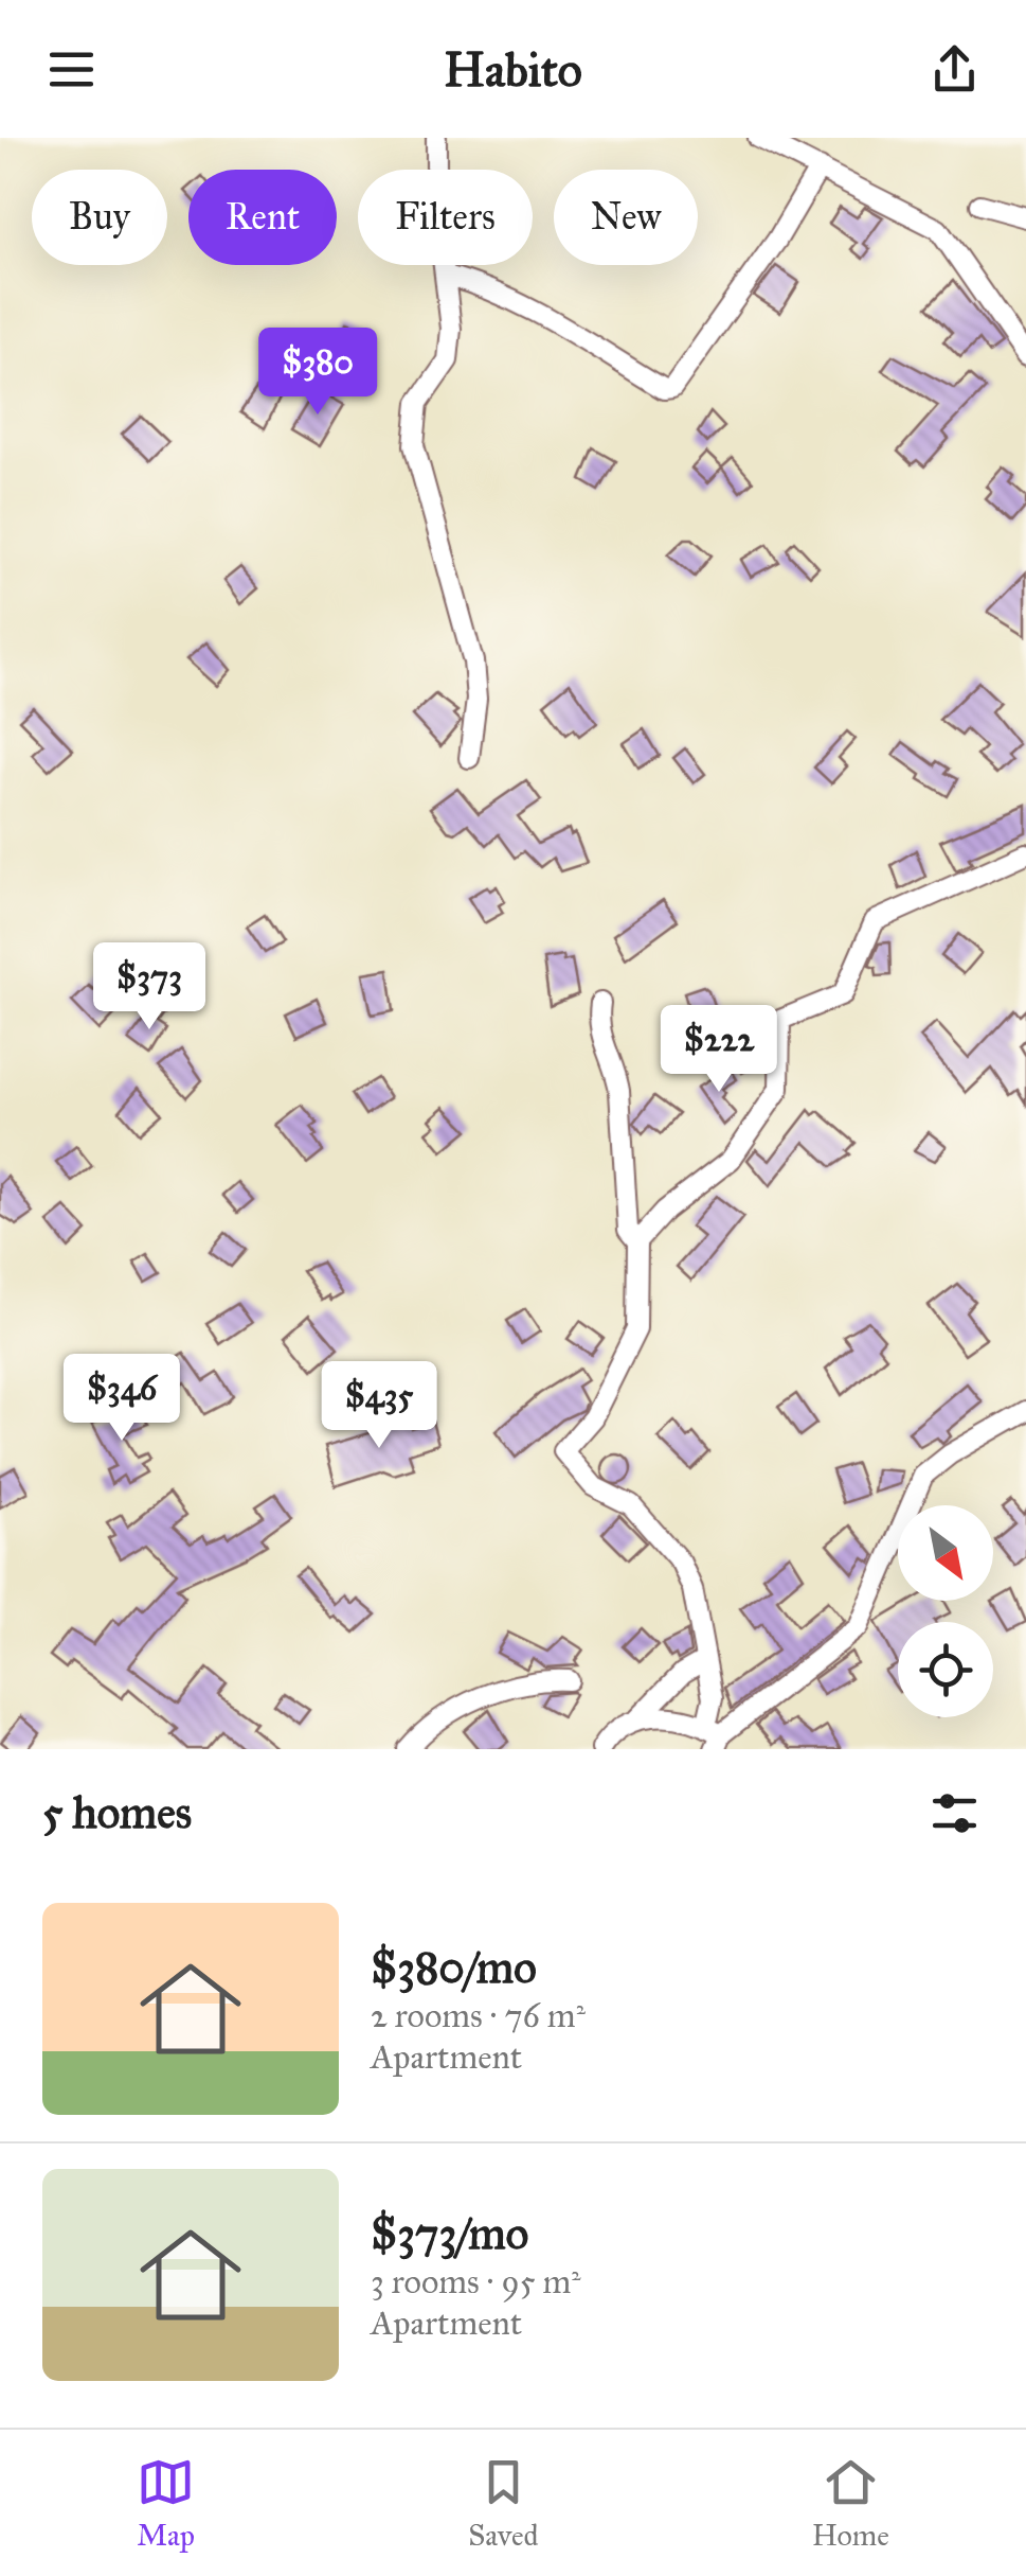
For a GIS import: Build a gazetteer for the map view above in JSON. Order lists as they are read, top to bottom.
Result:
{
  "north": "bottom right",
  "page": {
    "header": "Habito",
    "chip": [
      "Buy",
      "Rent",
      "Filters",
      "New"
    ],
    "price": [
      "$380",
      "$373",
      "$222",
      "$346",
      "$435"
    ],
    "heading": "5 homes",
    "list": [
      {
        "name": "$380/mo",
        "note": "2 rooms · 76 m² · Apartment"
      },
      {
        "name": "$373/mo",
        "note": "3 rooms · 95 m² · Apartment"
      }
    ],
    "tabs": ["Map", "Saved", "Home"]
  }
}
